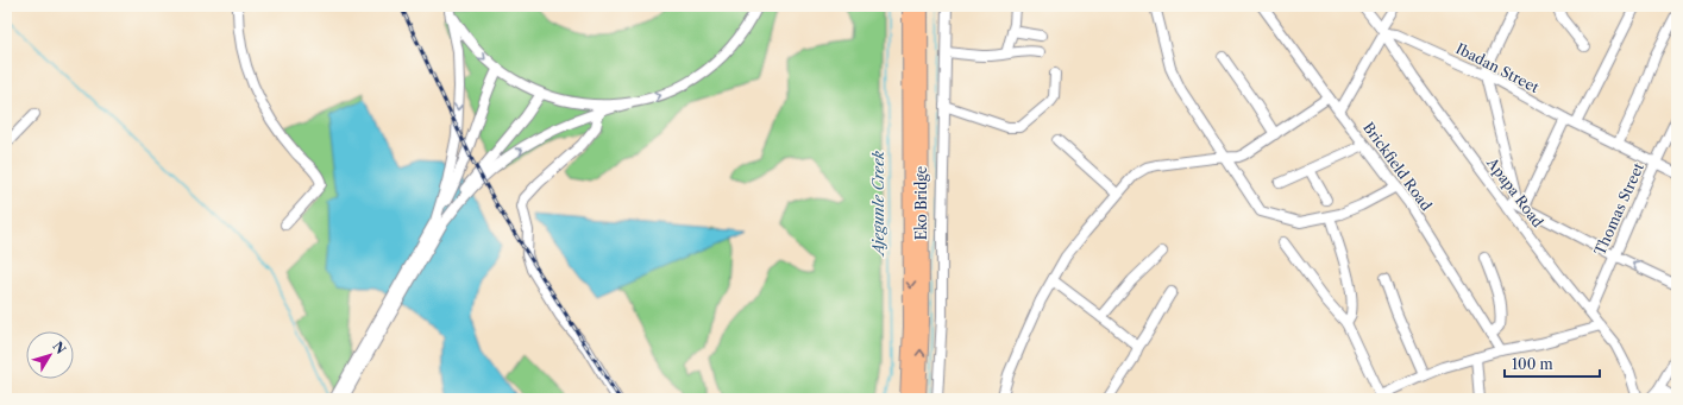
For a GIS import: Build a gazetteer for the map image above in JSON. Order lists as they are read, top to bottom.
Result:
{
  "streets": {
    "highway": ["Eko Bridge"],
    "street": [
      "Ibadan Street",
      "Brickfield Road",
      "Apapa Road",
      "Thomas Street"
    ]
  },
  "crossings": [
    ["Ibadan Street", "Apapa Road"],
    ["Ibadan Street", "Thomas Street"],
    ["Apapa Road", "Thomas Street"]
  ],
  "water": ["Ajegunle Creek"],
  "scale_bar": "100 m",
  "north": "top right"
}
